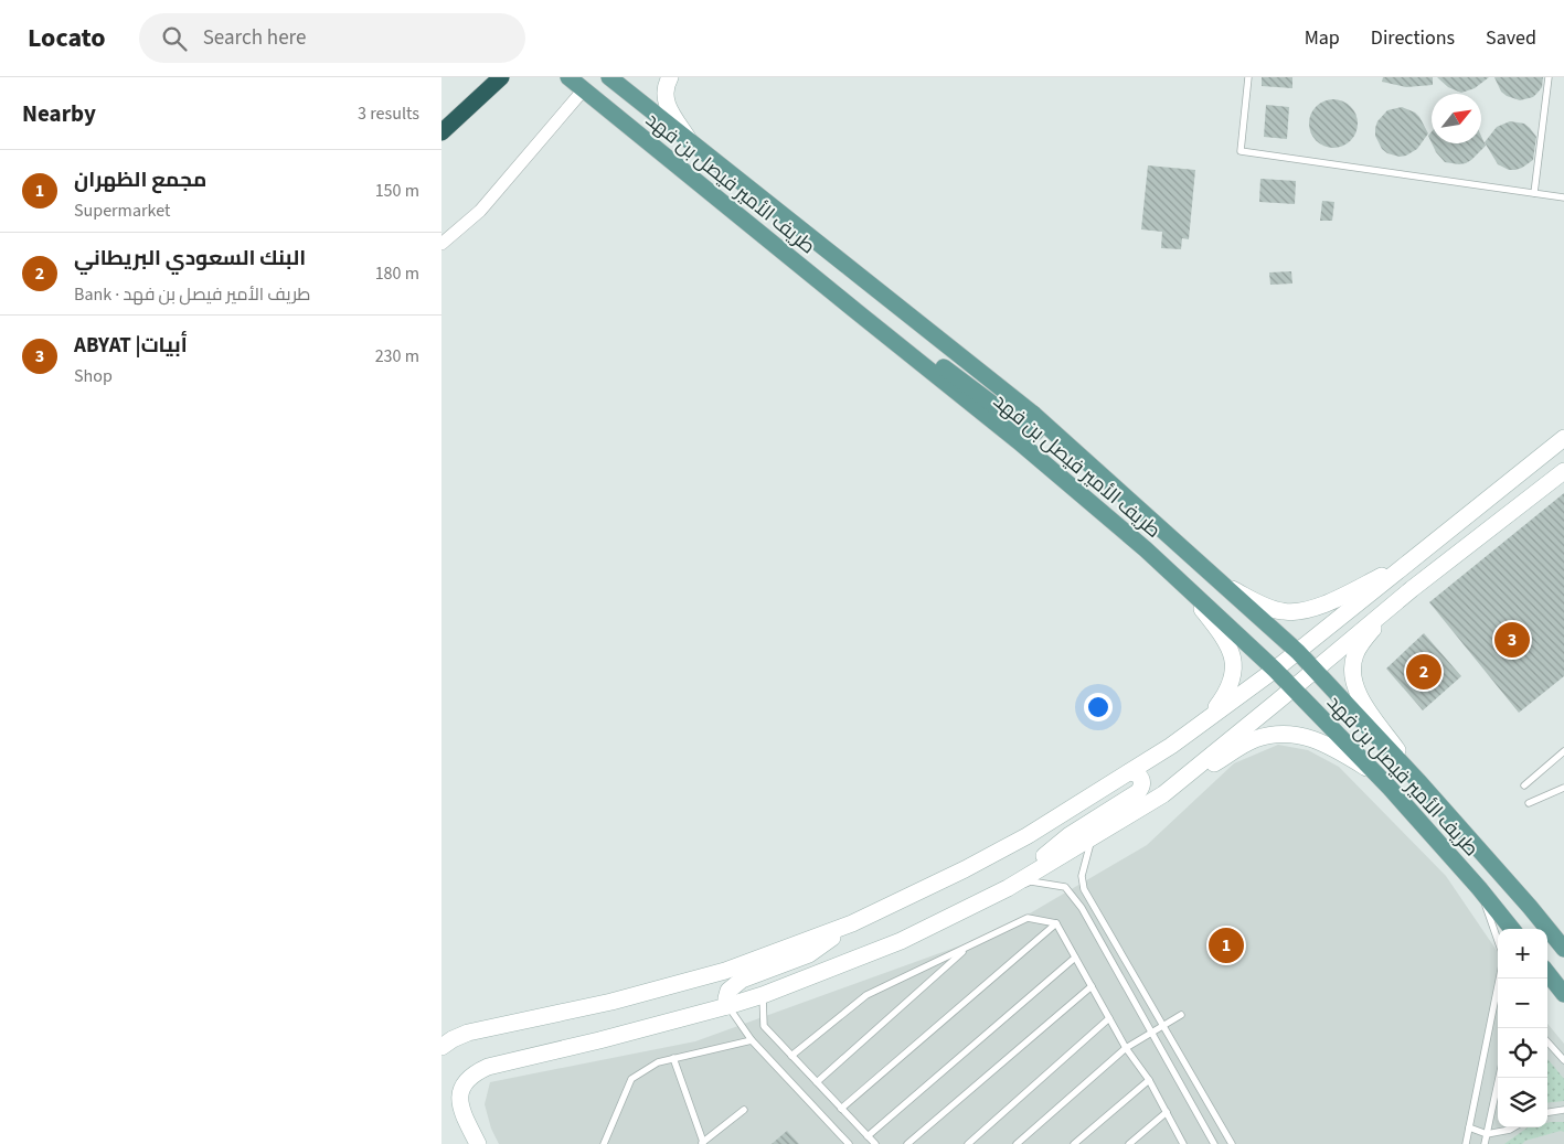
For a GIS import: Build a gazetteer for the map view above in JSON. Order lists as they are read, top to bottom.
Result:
{
  "streets": {
    "main road": ["طريف الأمير فيصل بن فهد"]
  },
  "north": "top right",
  "page": {
    "header": "Locato",
    "search": "Search here",
    "nav": ["Map", "Directions", "Saved"],
    "heading": ["Nearby", "3 results"],
    "list": [
      {
        "mark": "1",
        "name": "مجمع الظهران",
        "note": "Supermarket",
        "value": "150 m"
      },
      {
        "mark": "2",
        "name": "البنك السعودي البريطاني",
        "note": "Bank · طريف الأمير فيصل بن فهد",
        "value": "180 m"
      },
      {
        "mark": "3",
        "name": "ABYAT |أبيات",
        "note": "Shop",
        "value": "230 m"
      }
    ],
    "pins": ["3", "2", "1"],
    "map_buttons": ["+", "−"]
  }
}
